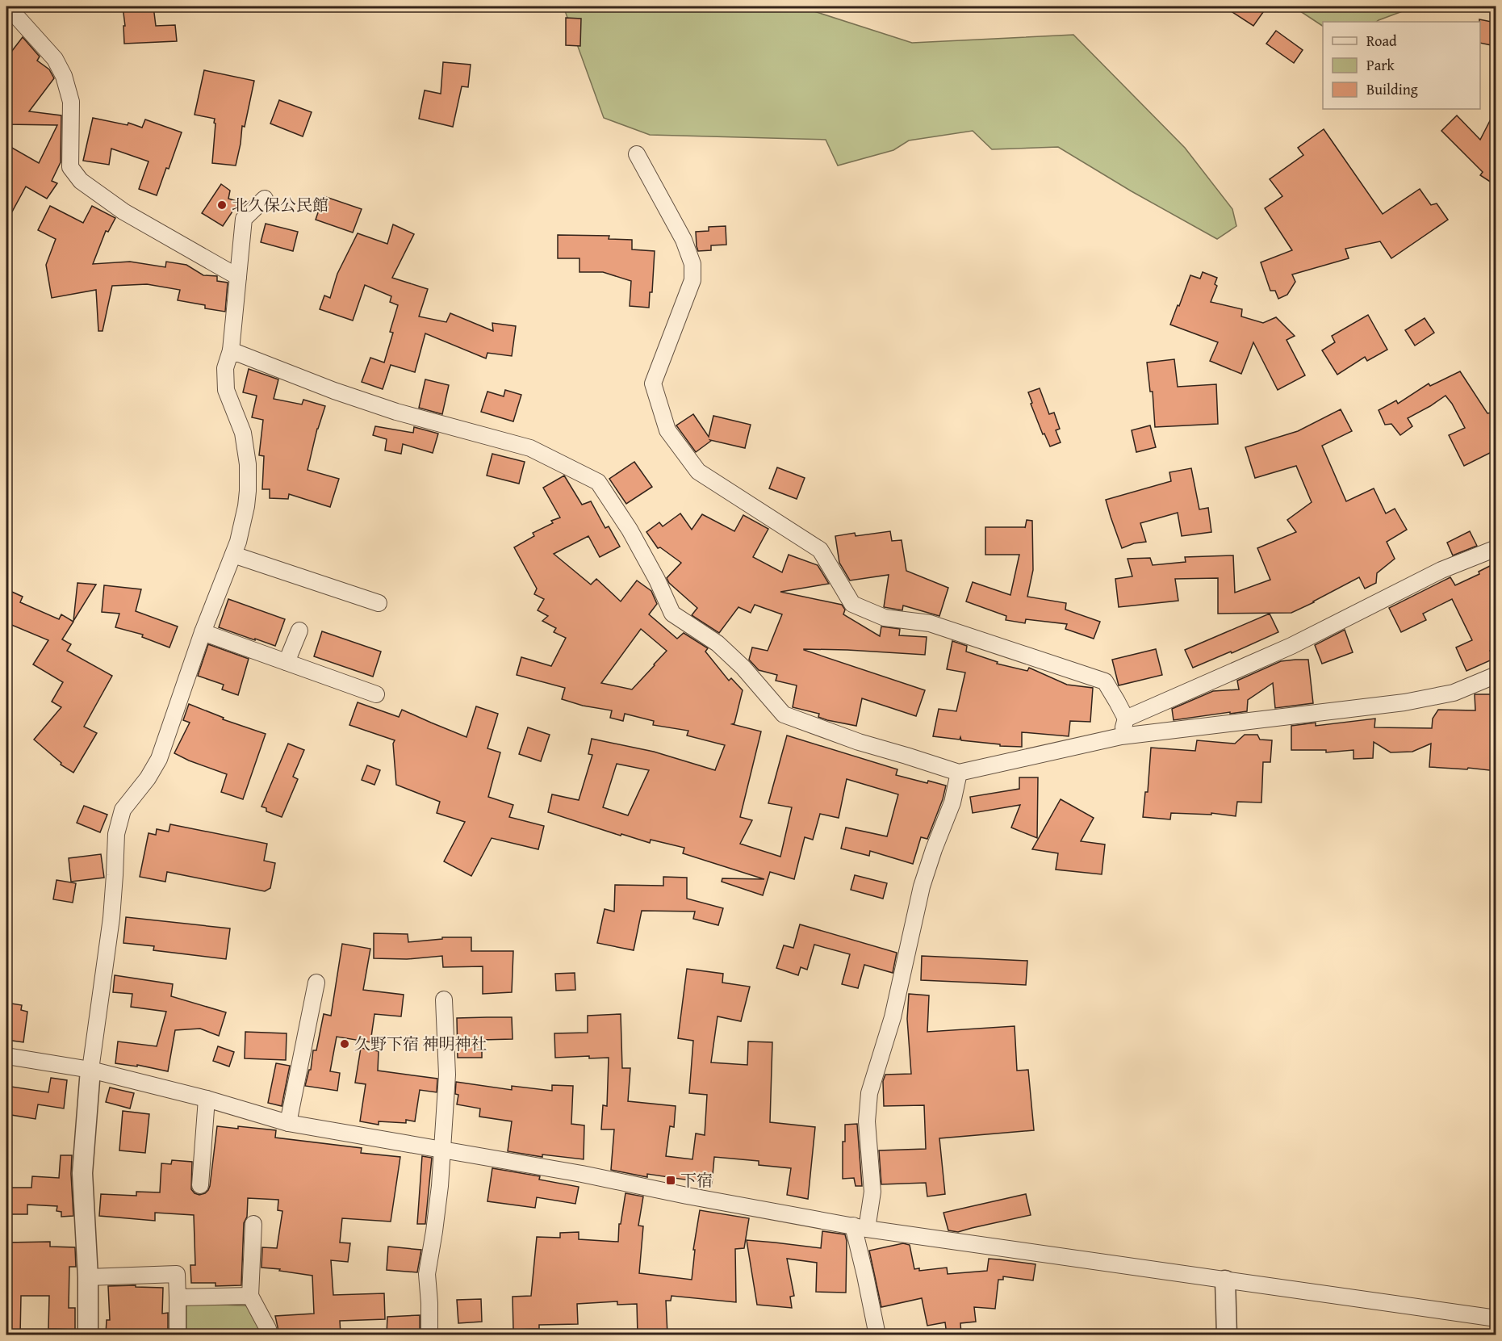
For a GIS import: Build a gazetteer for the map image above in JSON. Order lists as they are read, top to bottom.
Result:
{
  "places": {
    "other": ["北久保公民館", "久野下宿 神明神社"],
    "transit": ["下宿"]
  },
  "legend": ["Road", "Park", "Building"]
}
